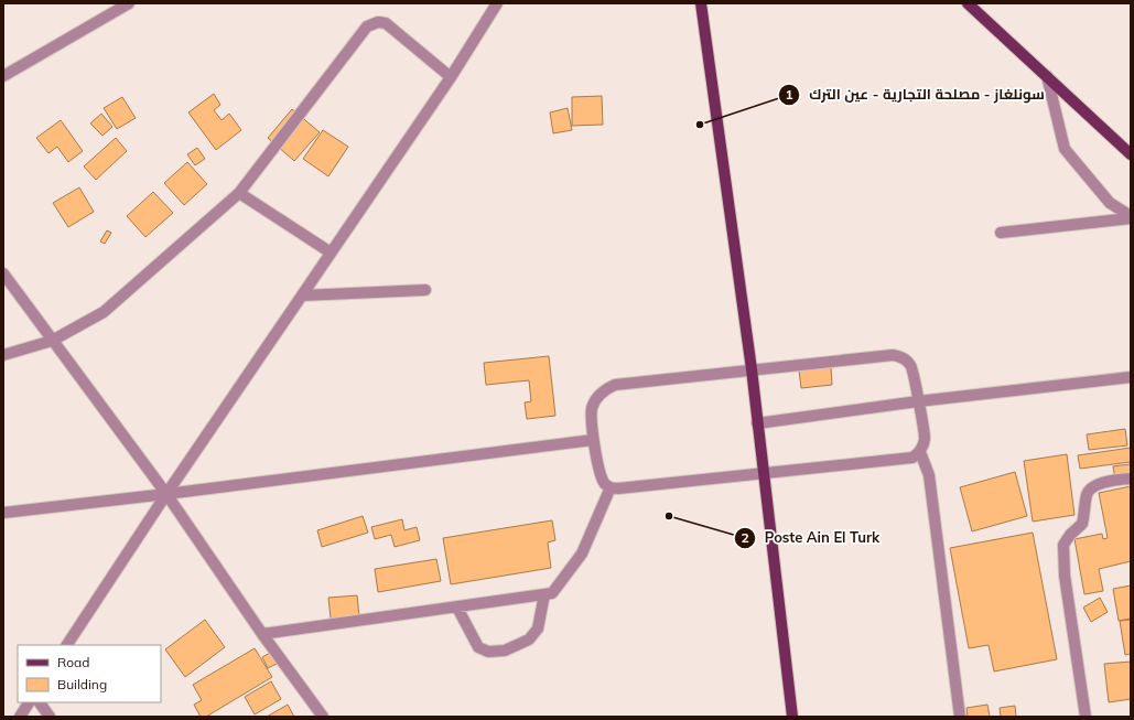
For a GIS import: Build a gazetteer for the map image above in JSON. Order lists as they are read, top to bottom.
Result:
{
  "places": ["سونلغاز - مصلحة التجارية - عين الترك", "Poste Ain El Turk"],
  "legend": ["Road", "Building"]
}
